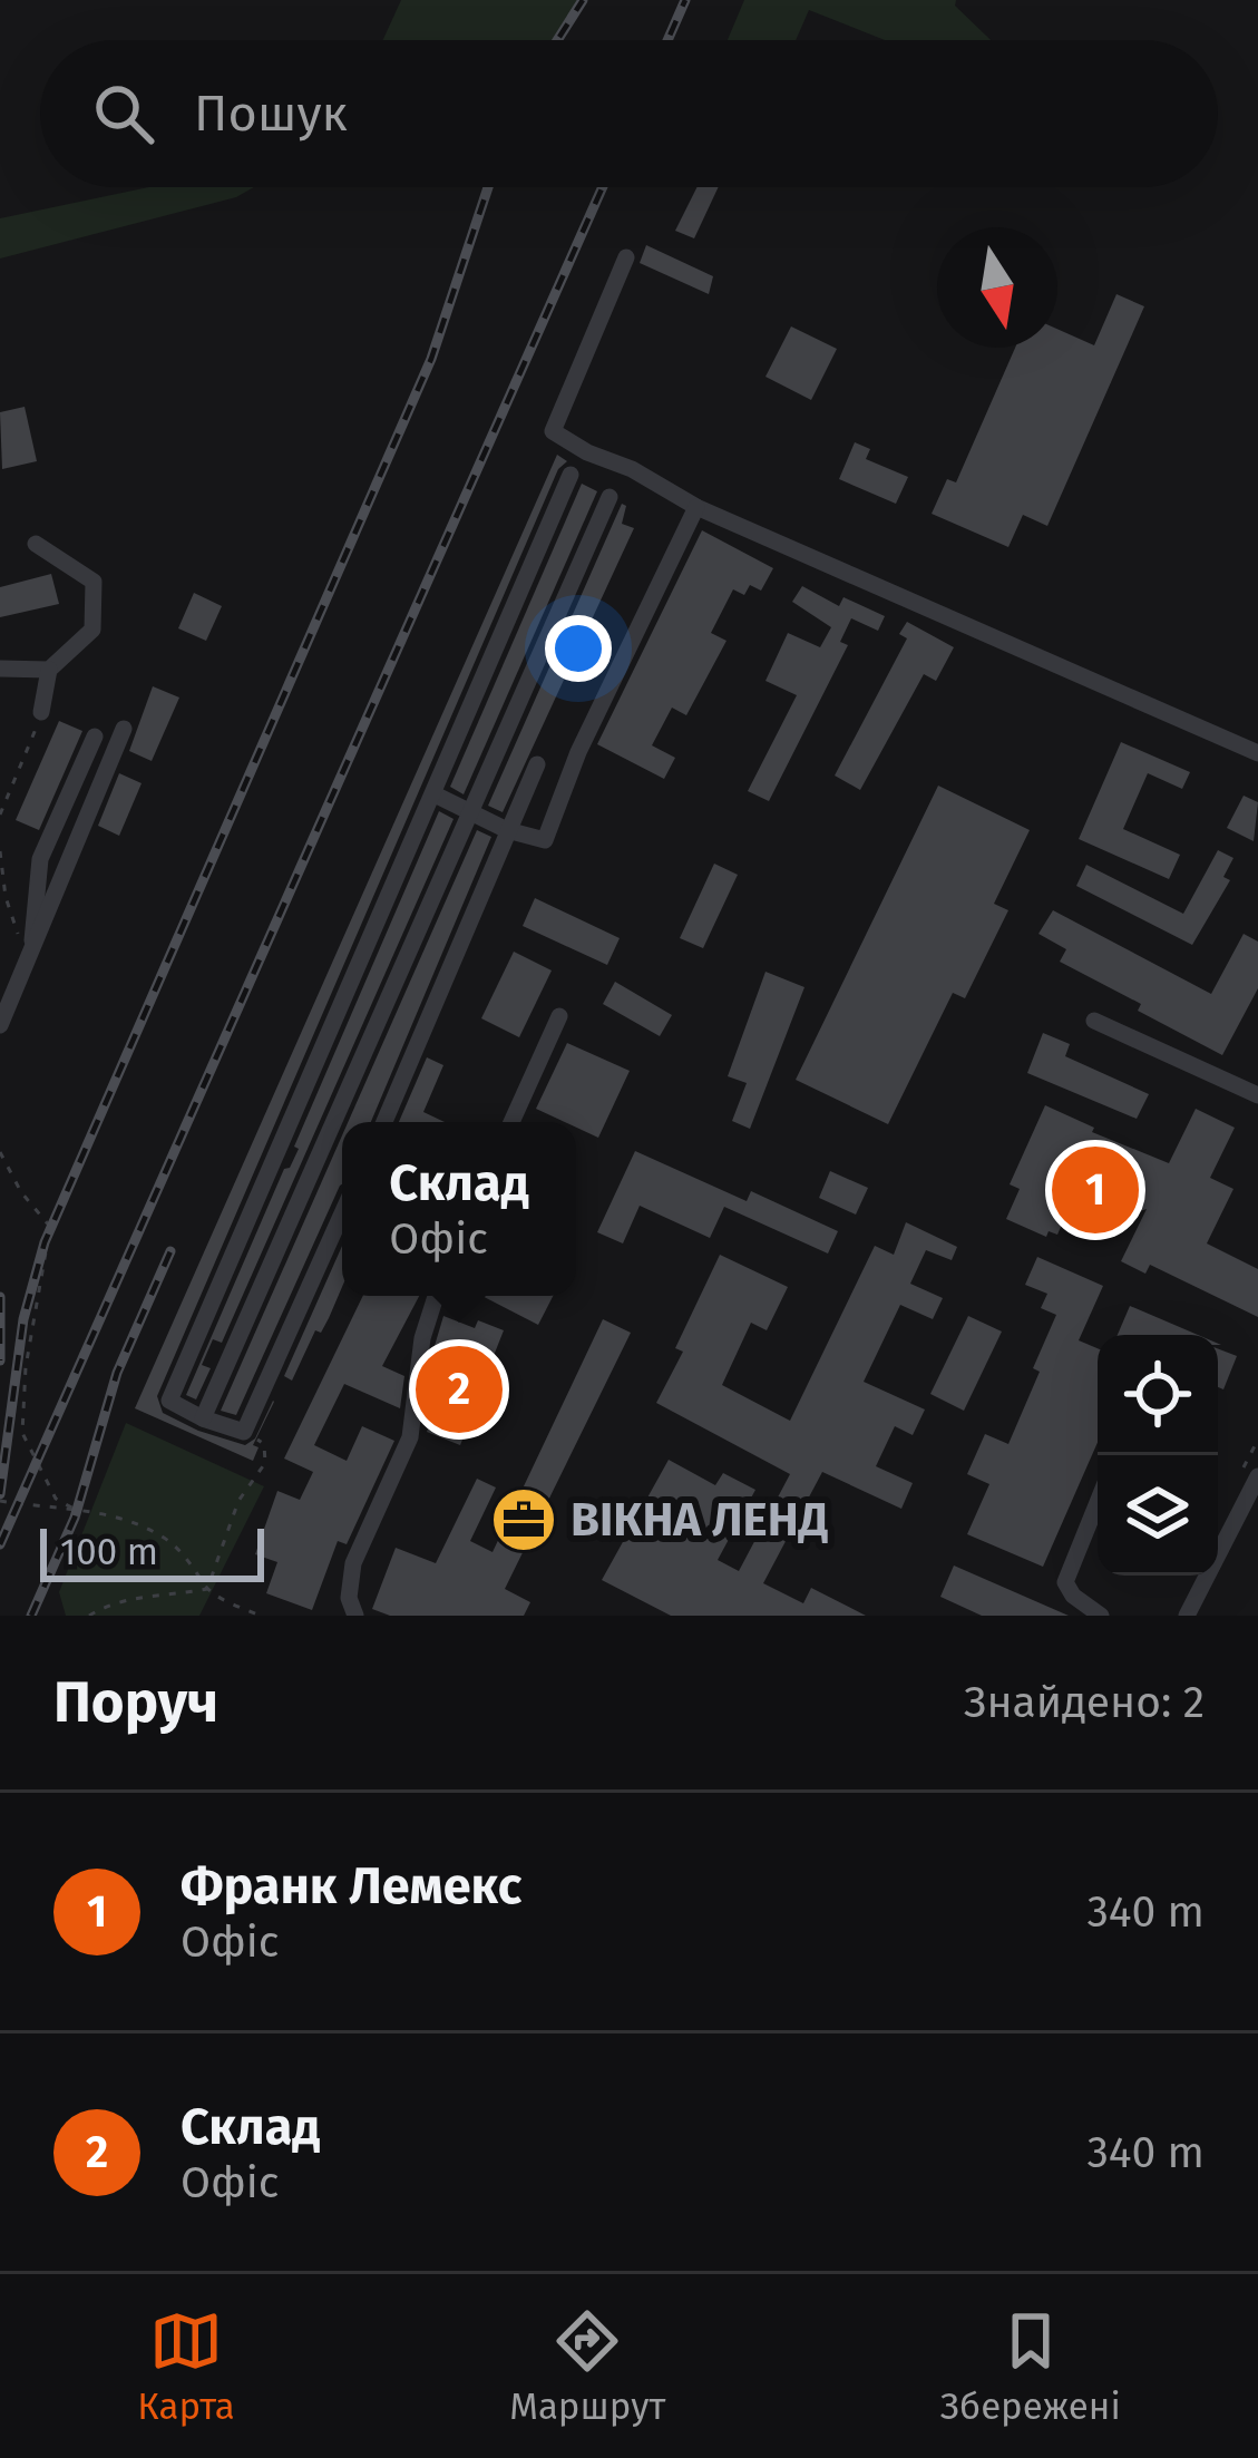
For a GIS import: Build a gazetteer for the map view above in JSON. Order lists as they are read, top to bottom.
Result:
{
  "places": {
    "office": ["ВІКНА ЛЕНД"]
  },
  "scale_bar": "100 m",
  "north": "bottom",
  "page": {
    "search": "Пошук",
    "popup": ["Склад", "Офіс"],
    "pins": ["1", "2"],
    "scale": "100 m",
    "heading": ["Поруч", "Знайдено: 2"],
    "list": [
      {
        "mark": "1",
        "name": "Франк Лемекс",
        "note": "Офіс",
        "value": "340 m"
      },
      {
        "mark": "2",
        "name": "Склад",
        "note": "Офіс",
        "value": "340 m"
      }
    ],
    "nav": ["Карта", "Маршрут", "Збережені"]
  }
}
